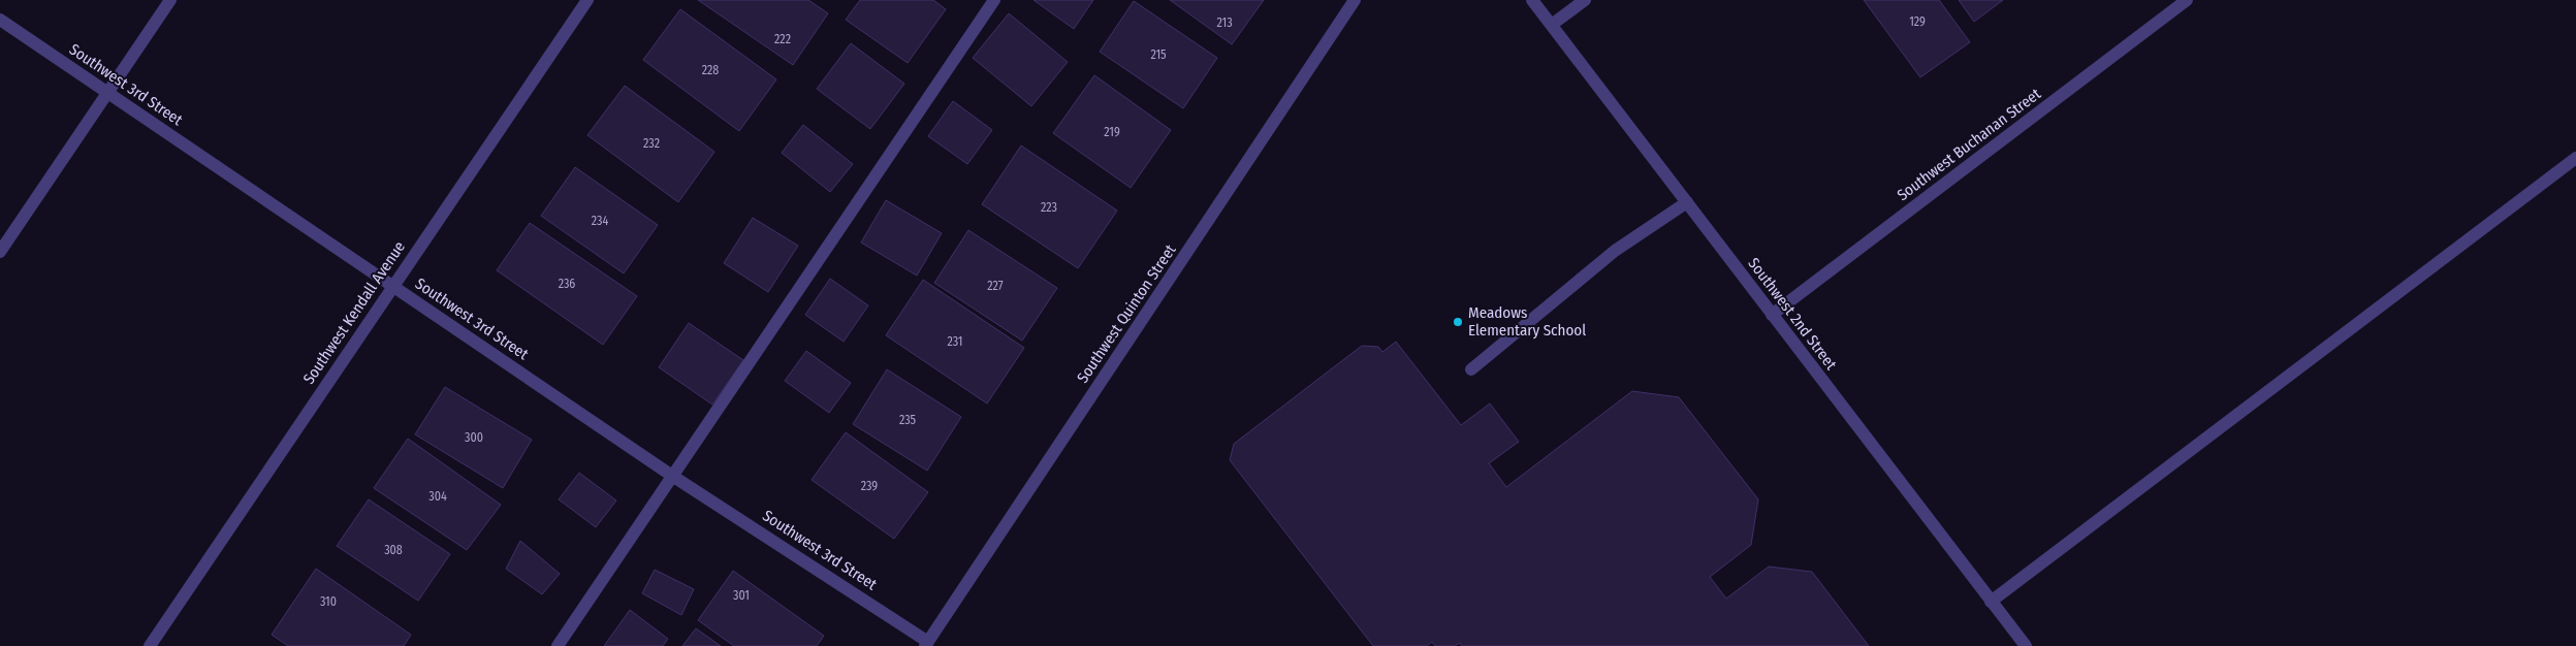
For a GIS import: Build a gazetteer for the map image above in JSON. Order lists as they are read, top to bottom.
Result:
{
  "streets": {
    "street": [
      "Southwest 3rd Street",
      "Southwest Buchanan Street",
      "Southwest Kendall Avenue",
      "Southwest Quinton Street",
      "Southwest 2nd Street"
    ]
  },
  "crossings": [
    ["Southwest 3rd Street", "Southwest Kendall Avenue"],
    ["Southwest 3rd Street", "Southwest Quinton Street"],
    ["Southwest Buchanan Street", "Southwest 2nd Street"]
  ],
  "places": ["Meadows Elementary School"],
  "house_numbers": [
    "129",
    "213",
    "222",
    "215",
    "228",
    "219",
    "232",
    "223",
    "234",
    "236",
    "227",
    "231",
    "235",
    "300",
    "239",
    "304",
    "308",
    "301",
    "310"
  ]
}
